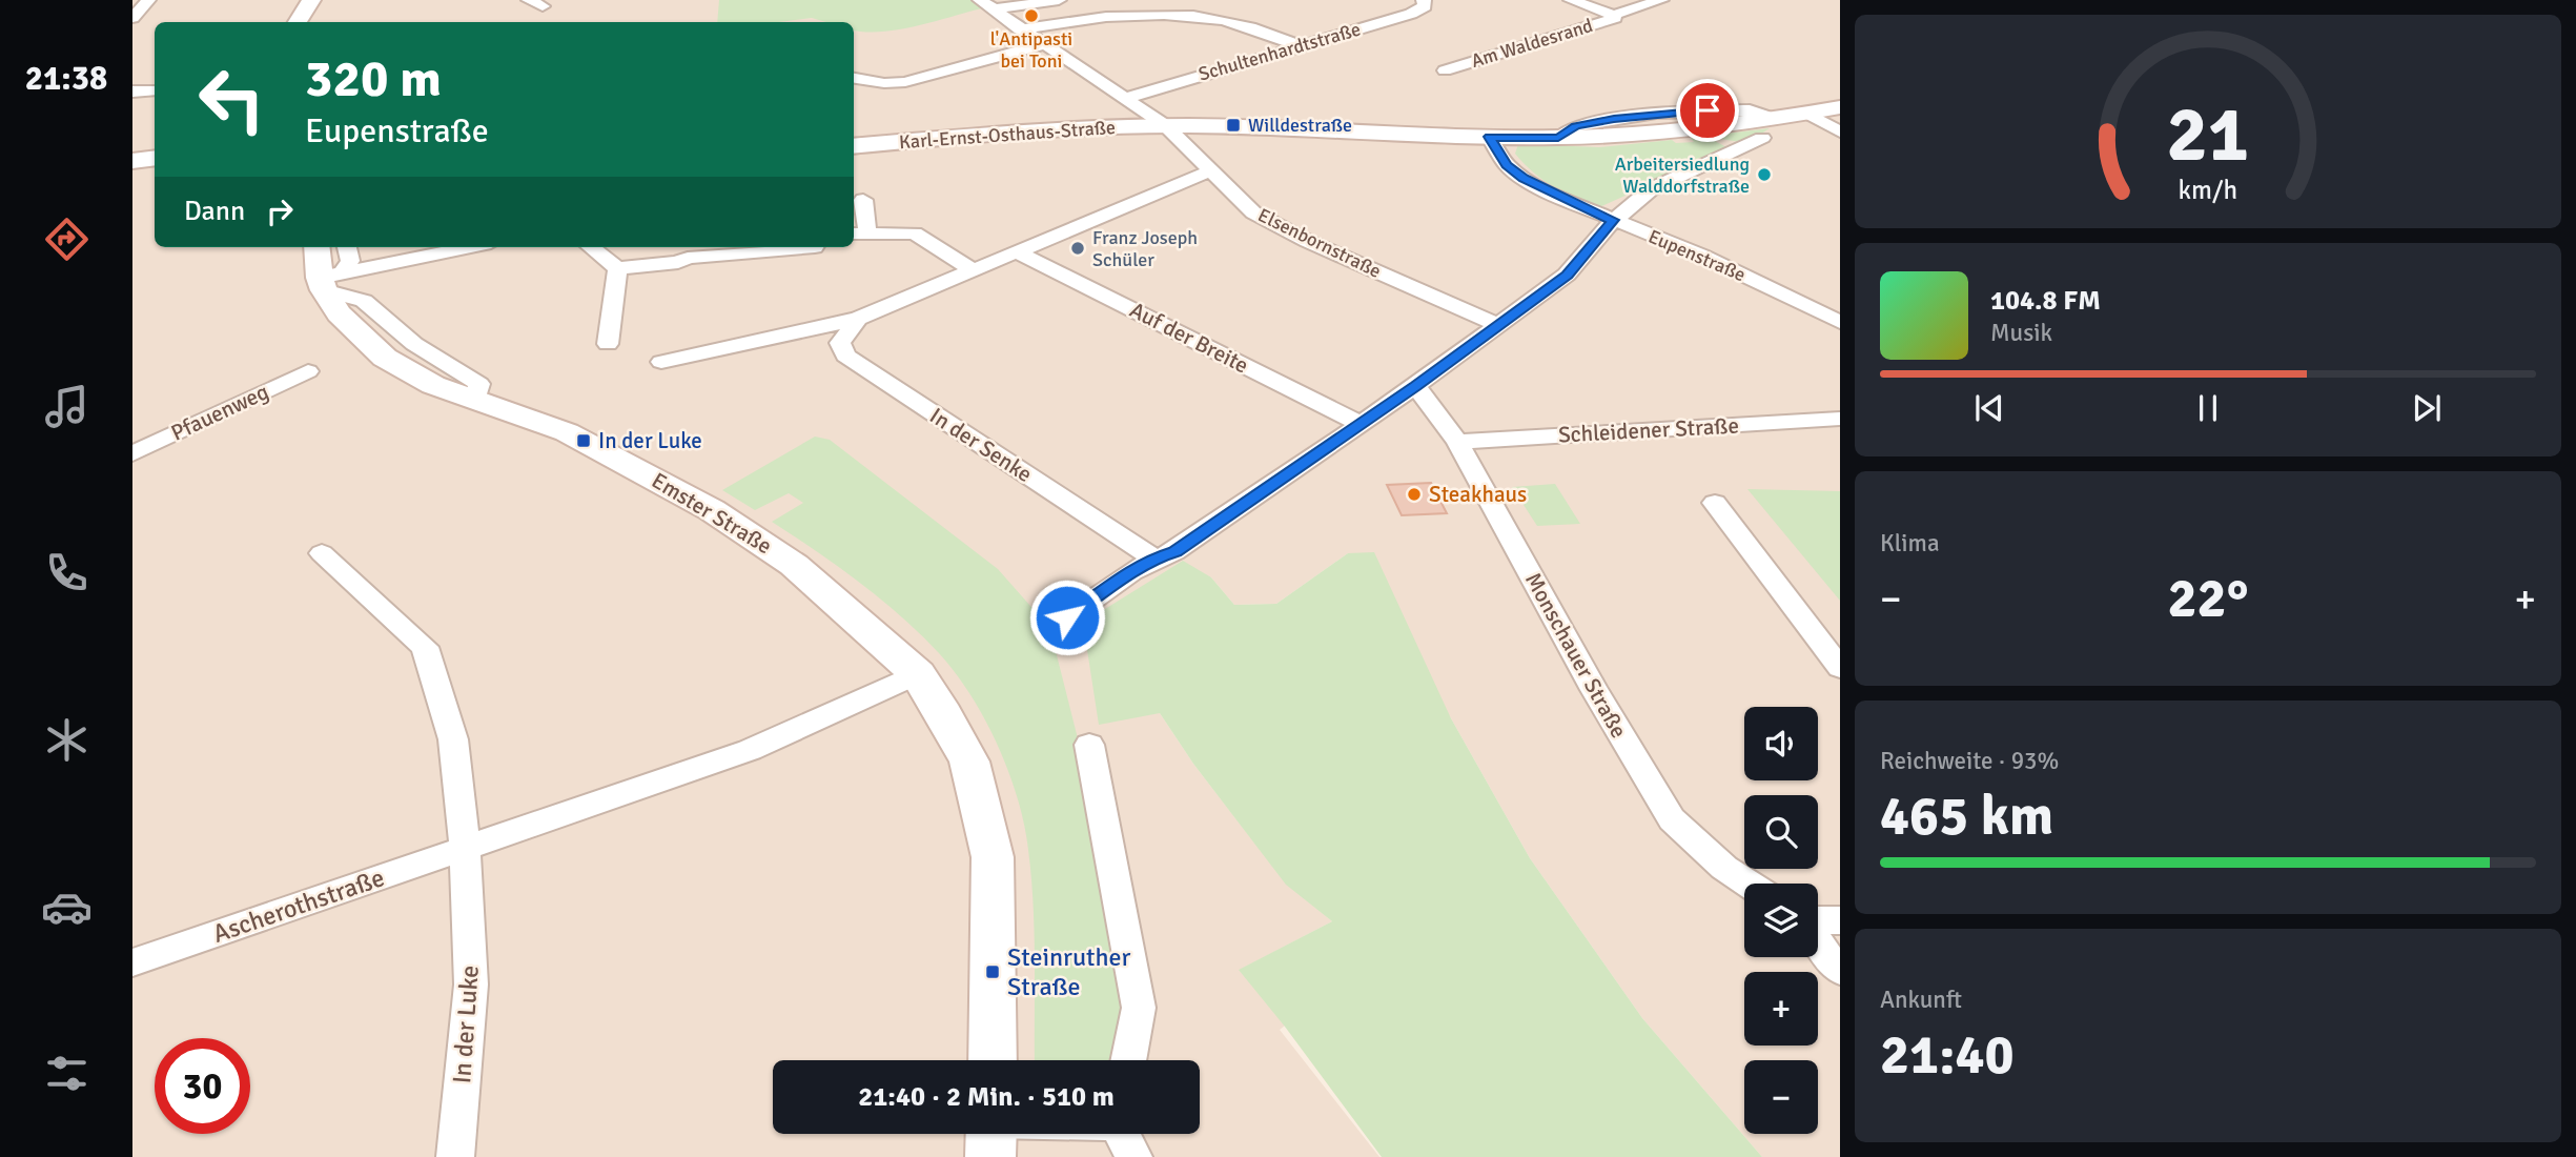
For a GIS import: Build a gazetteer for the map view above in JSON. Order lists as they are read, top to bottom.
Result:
{
  "streets": {
    "street": [
      "Am Waldesrand",
      "Schultenhardtstraße",
      "Karl-Ernst-Osthaus-Straße",
      "Elsenbornstraße",
      "Eupenstraße",
      "Auf der Breite",
      "Pfauenweg",
      "Schleidener Straße",
      "In der Senke",
      "Emster Straße",
      "Monschauer Straße",
      "Ascherothstraße",
      "In der Luke"
    ]
  },
  "crossings": [
    ["Karl-Ernst-Osthaus-Straße", "Elsenbornstraße"],
    ["Karl-Ernst-Osthaus-Straße", "Eupenstraße"],
    ["Schleidener Straße", "Monschauer Straße"],
    ["Ascherothstraße", "In der Luke"]
  ],
  "places": {
    "other": [
      "l'Antipasti bei Toni",
      "Arbeitersiedlung Walddorfstraße",
      "Franz Joseph Schüler",
      "Steakhaus"
    ],
    "transit": ["Willdestraße", "In der Luke", "Steinruther Straße"]
  },
  "page": {
    "tabs": "21:38",
    "turn": ["320 m", "Eupenstraße"],
    "then": "Dann",
    "song": ["104.8 FM", "Musik"],
    "tile": [
      "Klima",
      ["Reichweite · 93%", "465 km"],
      ["Ankunft", "21:40"]
    ],
    "heat": ["−", "22°", "+"],
    "map_buttons": ["+", "−"],
    "limit": "30",
    "trip": "21:40 · 2 Min. · 510 m",
    "gauge": ["21", "km/h"]
  }
}
